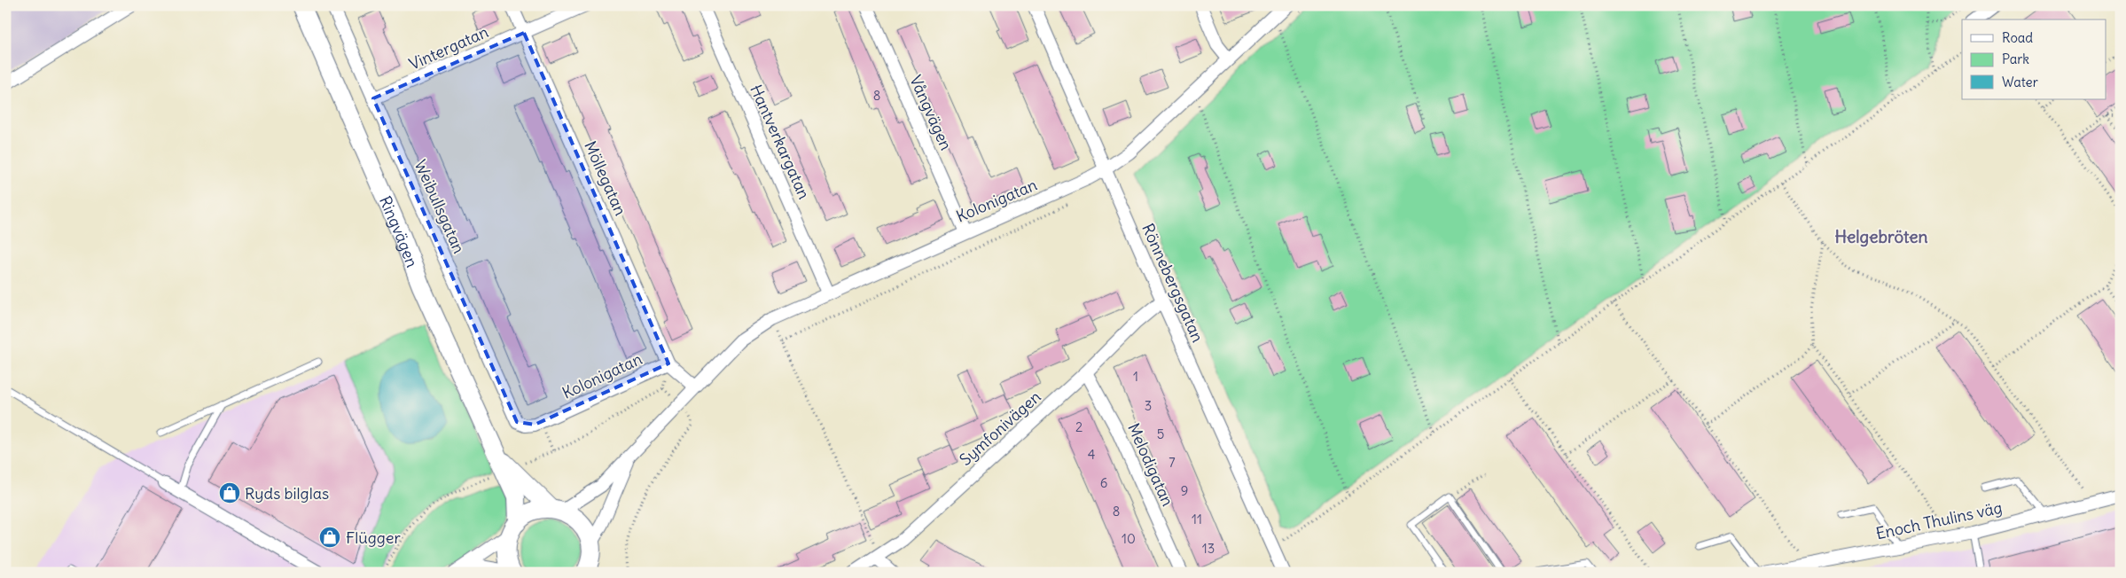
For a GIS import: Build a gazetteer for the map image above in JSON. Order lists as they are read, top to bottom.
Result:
{
  "streets": {
    "main road": ["Ringvägen"],
    "street": [
      "Vintergatan",
      "Vångvägen",
      "Hantverkargatan",
      "Möllegatan",
      "Kolonigatan",
      "Weibullsgatan",
      "Rönnebergsgatan",
      "Symfonivägen",
      "Melodigatan",
      "Enoch Thulins väg"
    ]
  },
  "crossings": [
    ["Vintergatan", "Möllegatan"],
    ["Vintergatan", "Weibullsgatan"],
    ["Vångvägen", "Kolonigatan"],
    ["Hantverkargatan", "Kolonigatan"],
    ["Möllegatan", "Kolonigatan"],
    ["Kolonigatan", "Weibullsgatan"],
    ["Kolonigatan", "Ringvägen"],
    ["Kolonigatan", "Rönnebergsgatan"],
    ["Rönnebergsgatan", "Symfonivägen"],
    ["Symfonivägen", "Melodigatan"]
  ],
  "districts": ["Helgebröten"],
  "places": {
    "shop": ["Ryds bilglas", "Flügger"]
  },
  "house_numbers": [
    "8",
    "1",
    "3",
    "2",
    "5",
    "4",
    "7",
    "6",
    "9",
    "8",
    "11",
    "10",
    "13"
  ],
  "legend": ["Road", "Park", "Water"]
}
